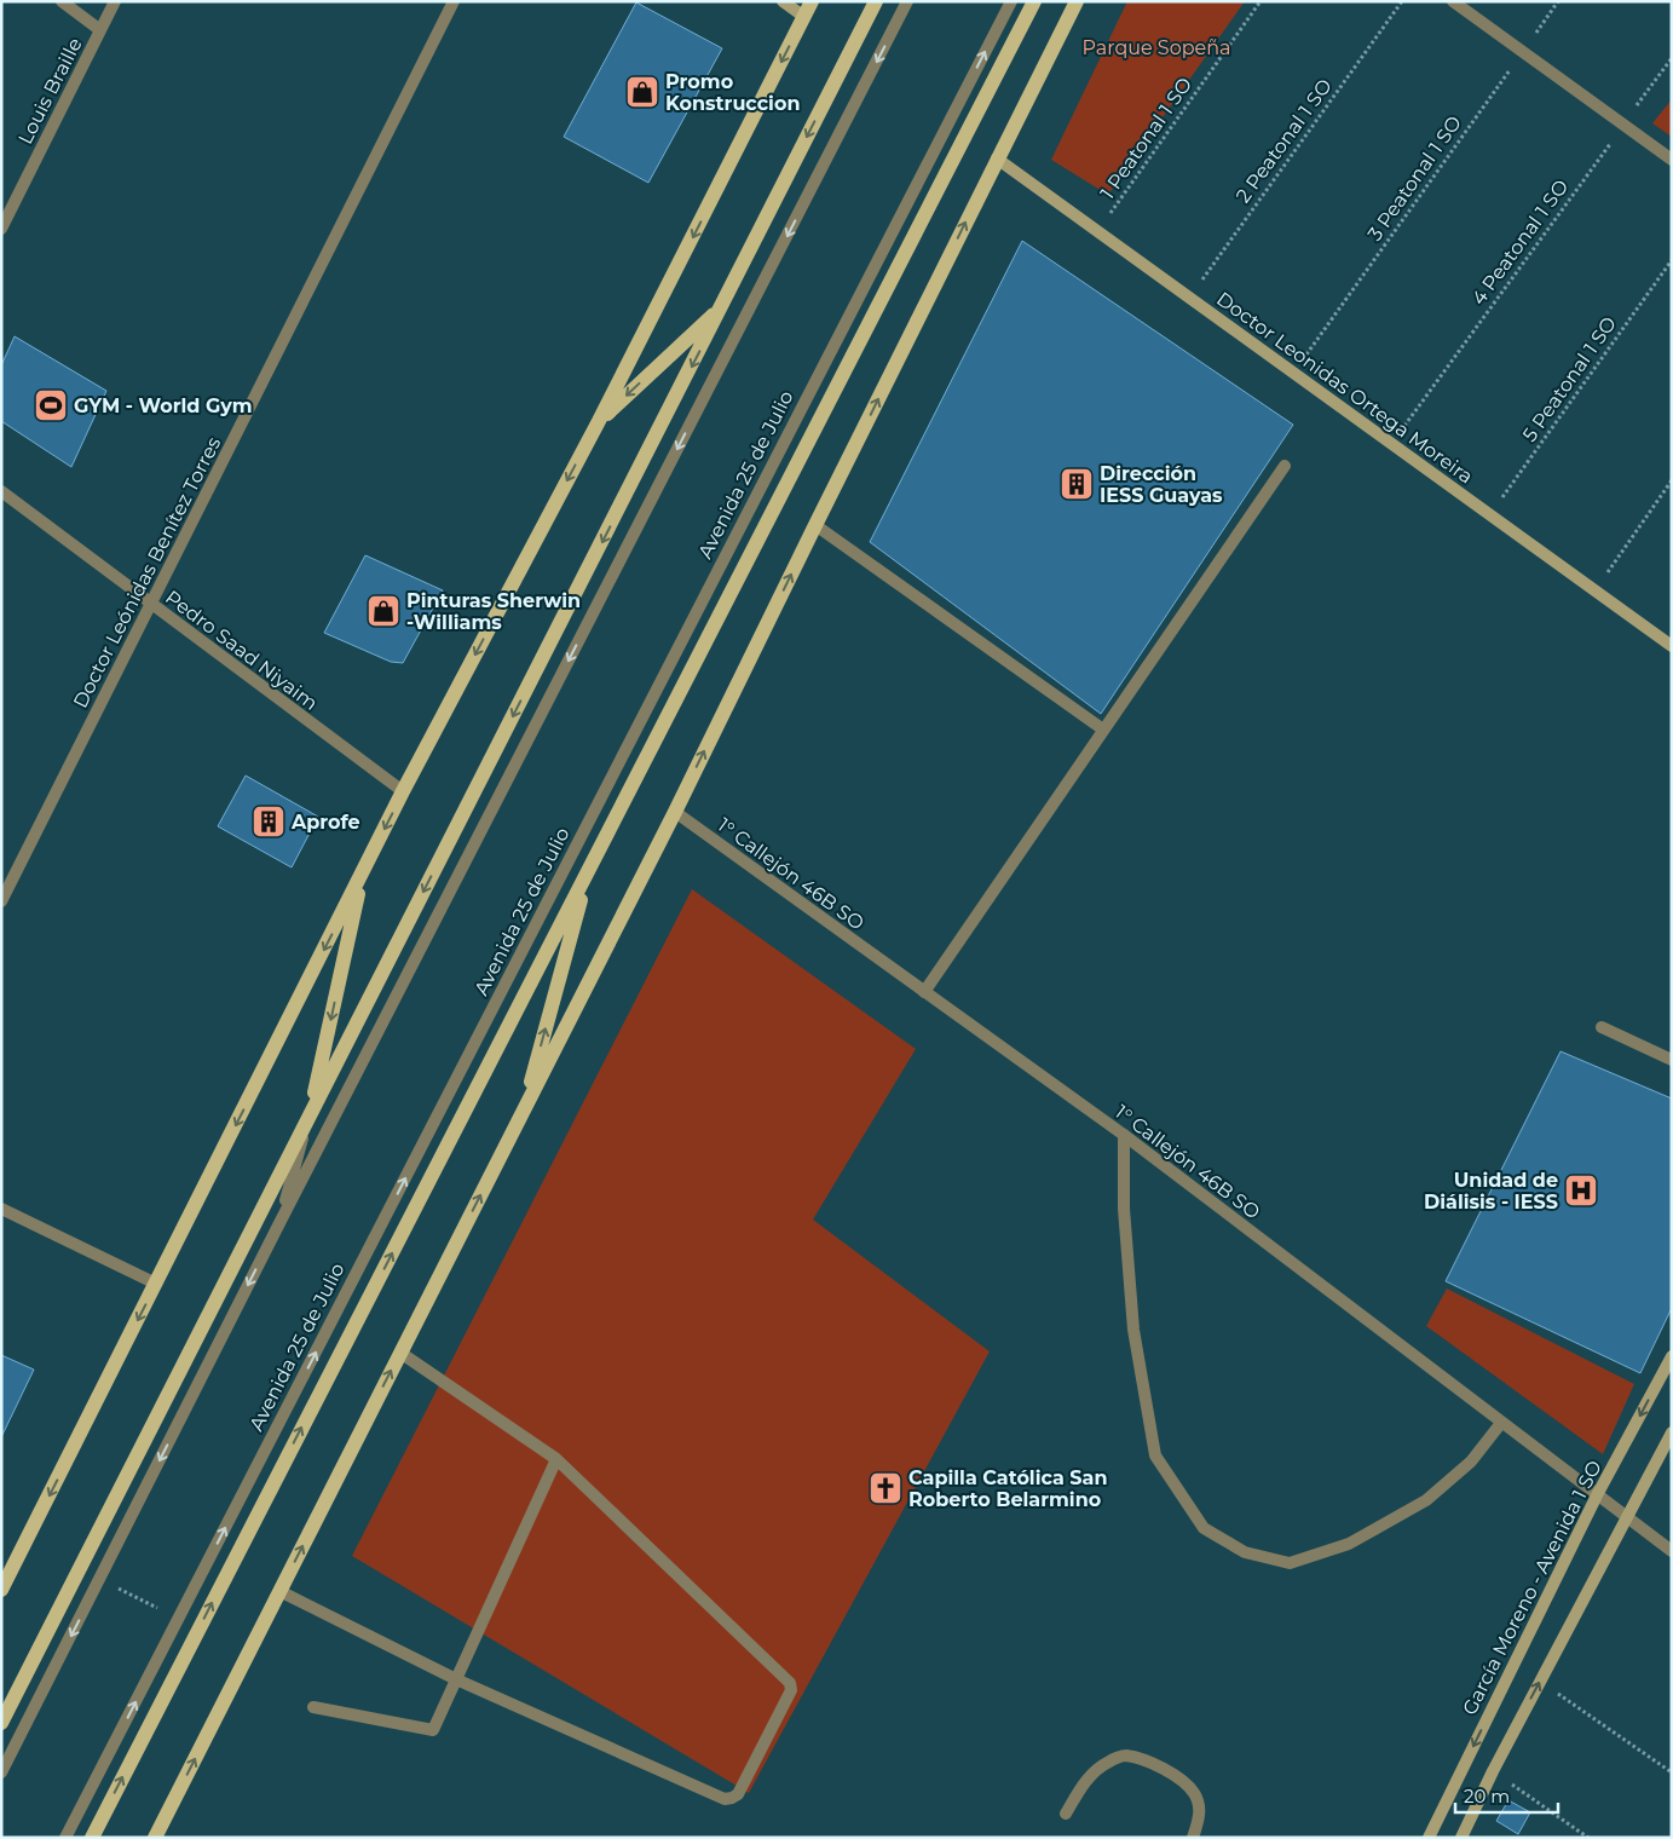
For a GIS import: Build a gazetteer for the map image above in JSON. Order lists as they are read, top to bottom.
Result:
{
  "streets": {
    "main road": ["Avenida 25 de Julio"],
    "street": [
      "Louis Braille",
      "Doctor Leonidas Ortega Moreira",
      "Doctor Leónidas Benítez Torres",
      "Pedro Saad Niyaim",
      "1° Callejón 46B SO",
      "García Moreno - Avenida 1 SO"
    ],
    "path": [
      "1 Peatonal 1 SO",
      "2 Peatonal 1 SO",
      "3 Peatonal 1 SO",
      "4 Peatonal 1 SO",
      "5 Peatonal 1 SO"
    ]
  },
  "crossings": [
    ["1 Peatonal 1 SO", "Doctor Leonidas Ortega Moreira"],
    ["2 Peatonal 1 SO", "Doctor Leonidas Ortega Moreira"],
    ["3 Peatonal 1 SO", "Doctor Leonidas Ortega Moreira"],
    ["4 Peatonal 1 SO", "Doctor Leonidas Ortega Moreira"],
    ["5 Peatonal 1 SO", "Doctor Leonidas Ortega Moreira"],
    ["Doctor Leónidas Benítez Torres", "Pedro Saad Niyaim"],
    ["1° Callejón 46B SO", "García Moreno - Avenida 1 SO"]
  ],
  "parks": ["Parque Sopeña"],
  "places": {
    "shop": ["Promo Konstruccion", "Pinturas Sherwin -Williams"],
    "sports": ["GYM - World Gym"],
    "building": ["Dirección IESS Guayas", "Aprofe"],
    "hospital": ["Unidad de Diálisis - IESS"],
    "church": ["Capilla Católica San Roberto Belarmino"]
  },
  "scale_bar": "20 m"
}
